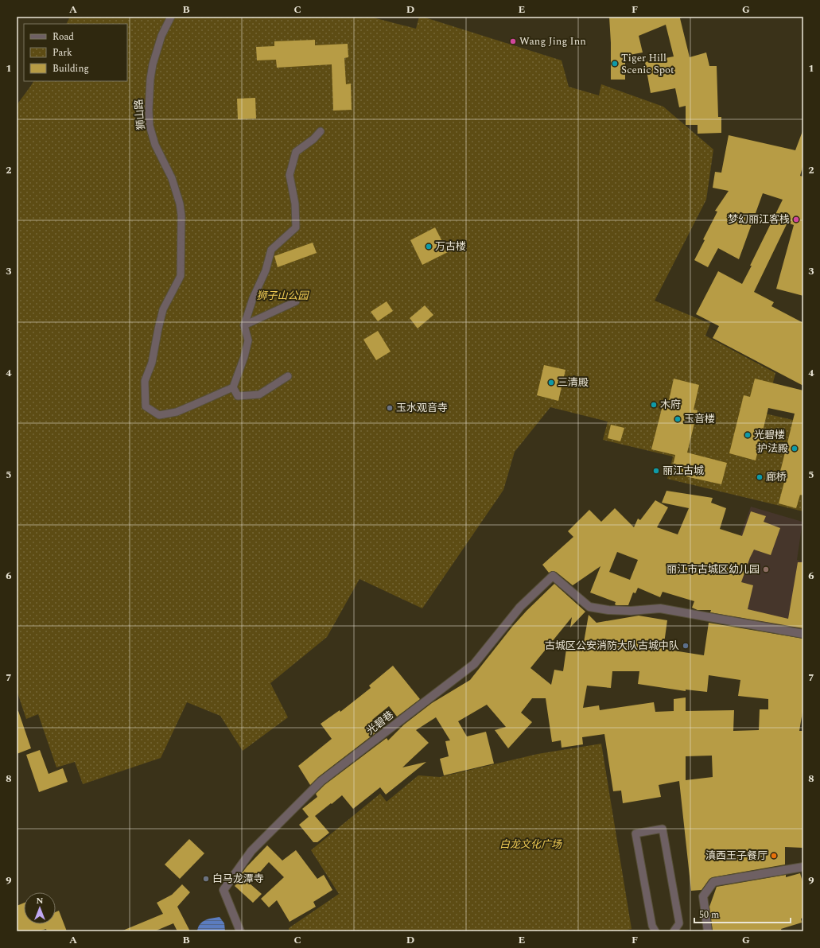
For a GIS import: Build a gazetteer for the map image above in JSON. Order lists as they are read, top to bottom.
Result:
{
  "streets": {
    "street": ["光碧巷"],
    "lane": ["狮山路"]
  },
  "parks": ["狮子山公园", "白龙文化广场"],
  "places": [
    "Wang Jing Inn",
    "Tiger Hill Scenic Spot",
    "梦幻丽江客栈",
    "万古楼",
    "三清殿",
    "木府",
    "玉水观音寺",
    "玉音楼",
    "光碧楼",
    "护法殿",
    "丽江古城",
    "廊桥",
    "丽江市古城区幼儿园",
    "古城区公安消防大队古城中队",
    "滇西王子餐厅",
    "白马龙潭寺"
  ],
  "legend": ["Road", "Park", "Building"],
  "scale_bar": "50 m",
  "north": "top",
  "grid": {
    "columns": [
      "A",
      "B",
      "C",
      "D",
      "E",
      "F",
      "G"
    ],
    "rows": [
      "1",
      "2",
      "3",
      "4",
      "5",
      "6",
      "7",
      "8",
      "9"
    ]
  }
}
